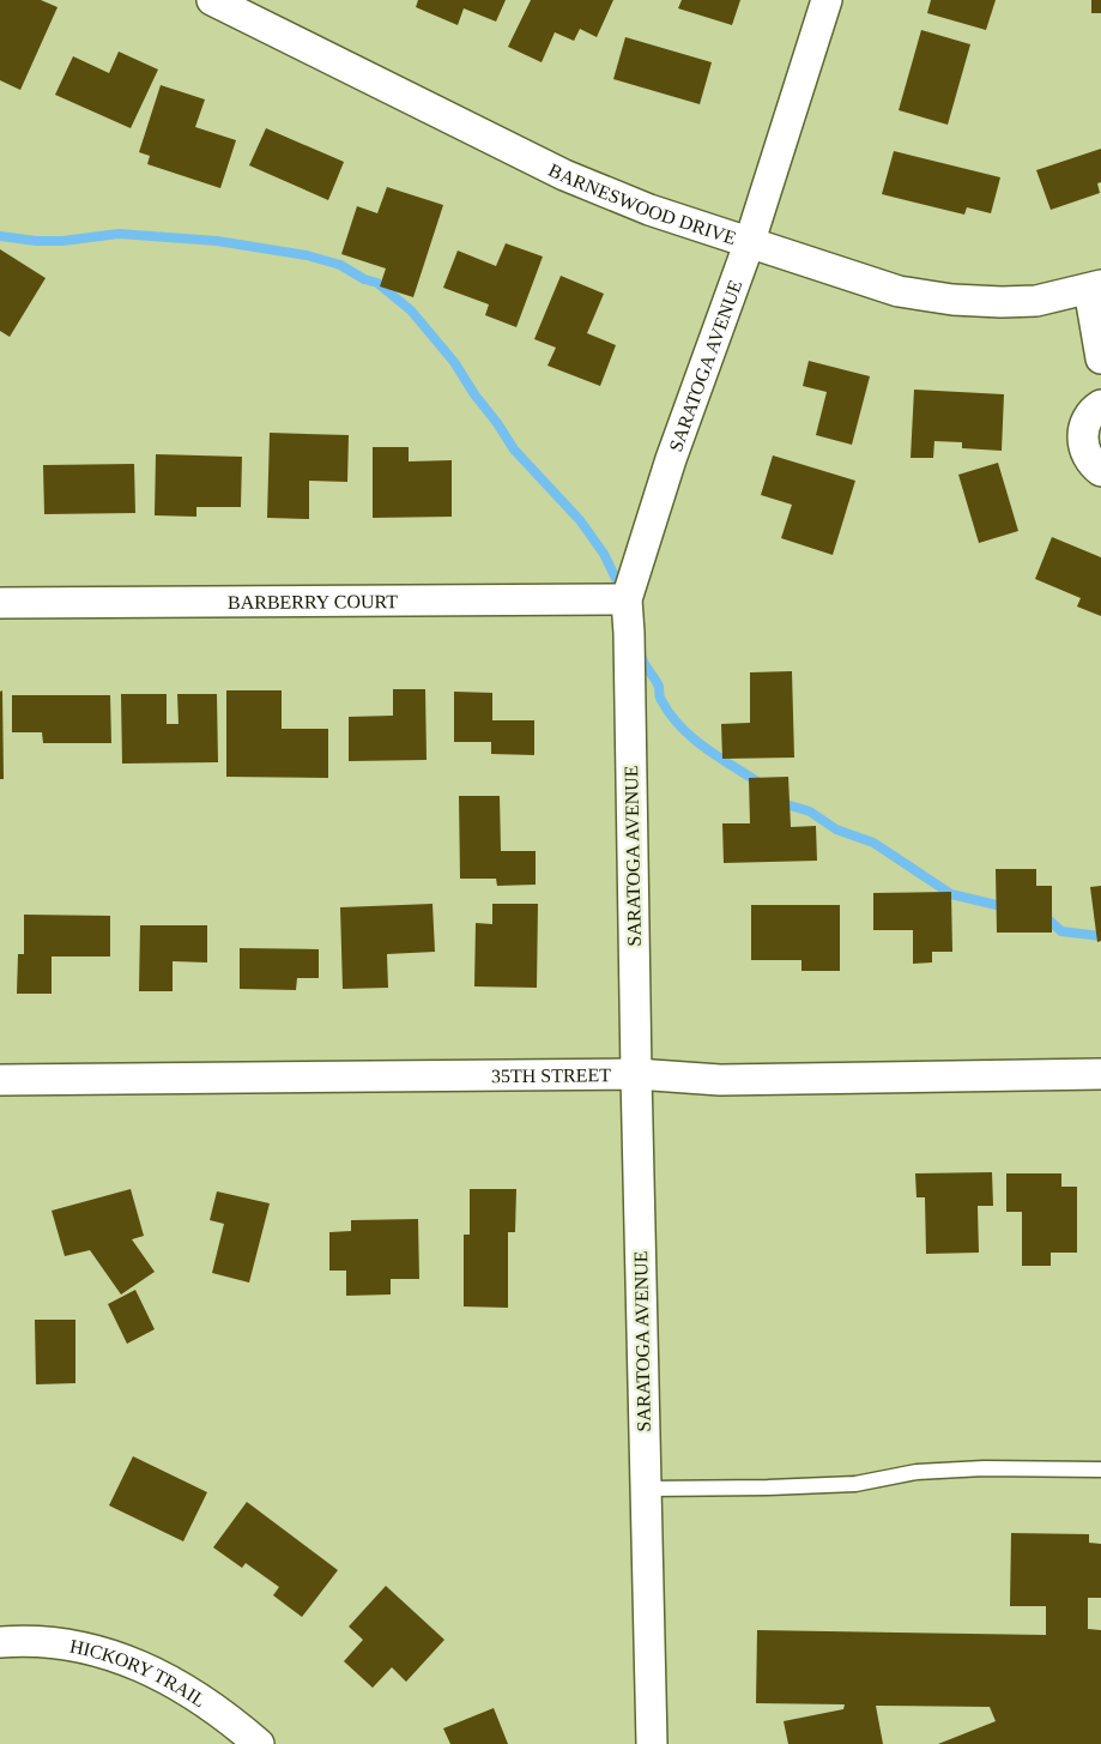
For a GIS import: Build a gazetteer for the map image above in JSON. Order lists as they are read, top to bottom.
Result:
{
  "streets": {
    "street": [
      "BARNESWOOD DRIVE",
      "SARATOGA AVENUE",
      "BARBERRY COURT",
      "35TH STREET",
      "HICKORY TRAIL"
    ]
  },
  "crossings": [
    ["BARNESWOOD DRIVE", "SARATOGA AVENUE"],
    ["SARATOGA AVENUE", "BARBERRY COURT"],
    ["SARATOGA AVENUE", "35TH STREET"]
  ]
}
